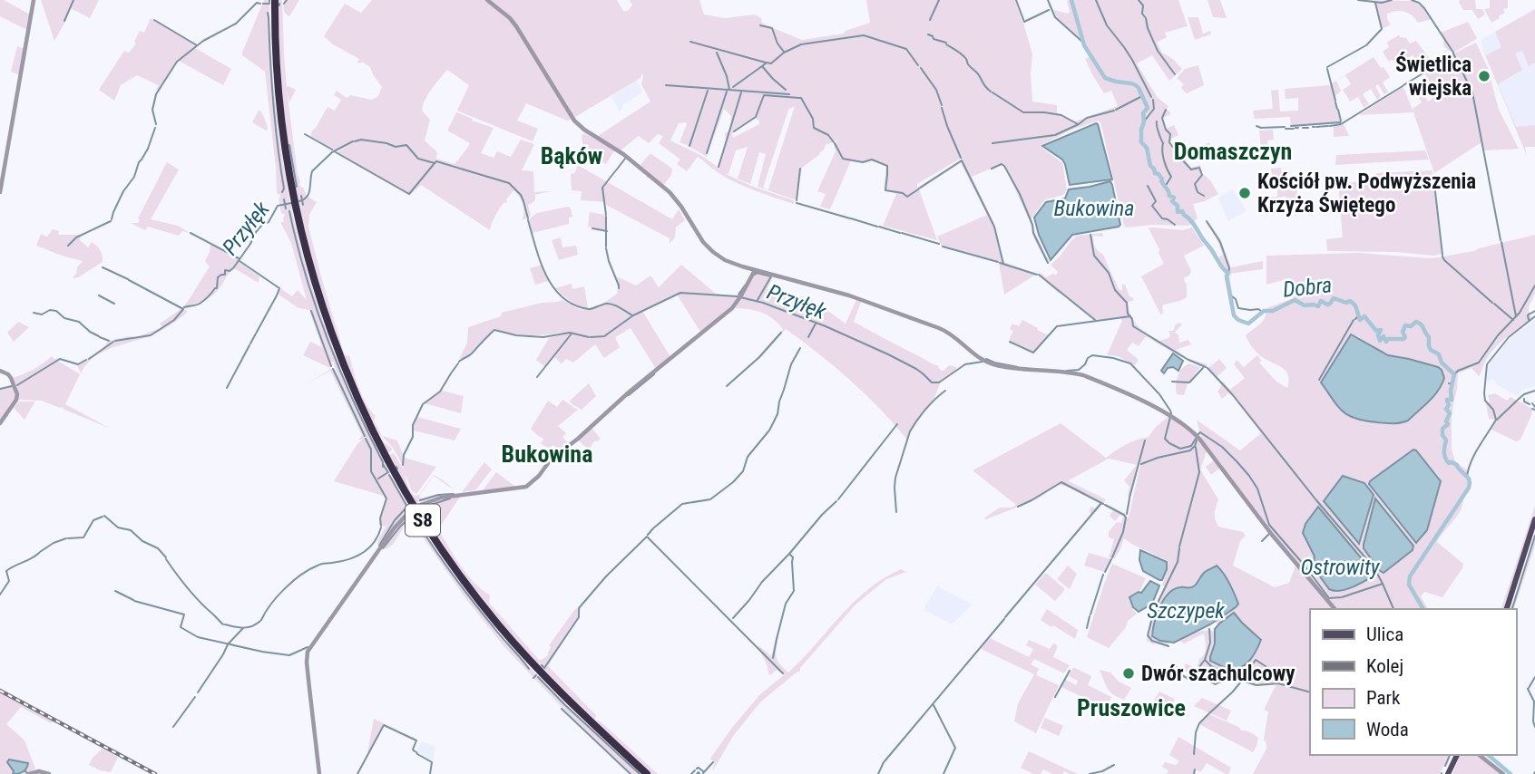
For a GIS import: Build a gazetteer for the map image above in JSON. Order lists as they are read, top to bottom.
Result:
{
  "streets": {
    "highway": ["S8"]
  },
  "districts": [
    "Domaszczyn",
    "Bąków",
    "Bukowina",
    "Pruszowice"
  ],
  "water": [
    "Bukowina",
    "Przyłęk",
    "Dobra",
    "Ostrowity",
    "Szczypek"
  ],
  "places": ["Świetlica wiejska", "Kościół pw. Podwyższenia Krzyża Świętego", "Dwór szachulcowy"],
  "legend": [
    "Ulica",
    "Kolej",
    "Park",
    "Woda"
  ]
}
